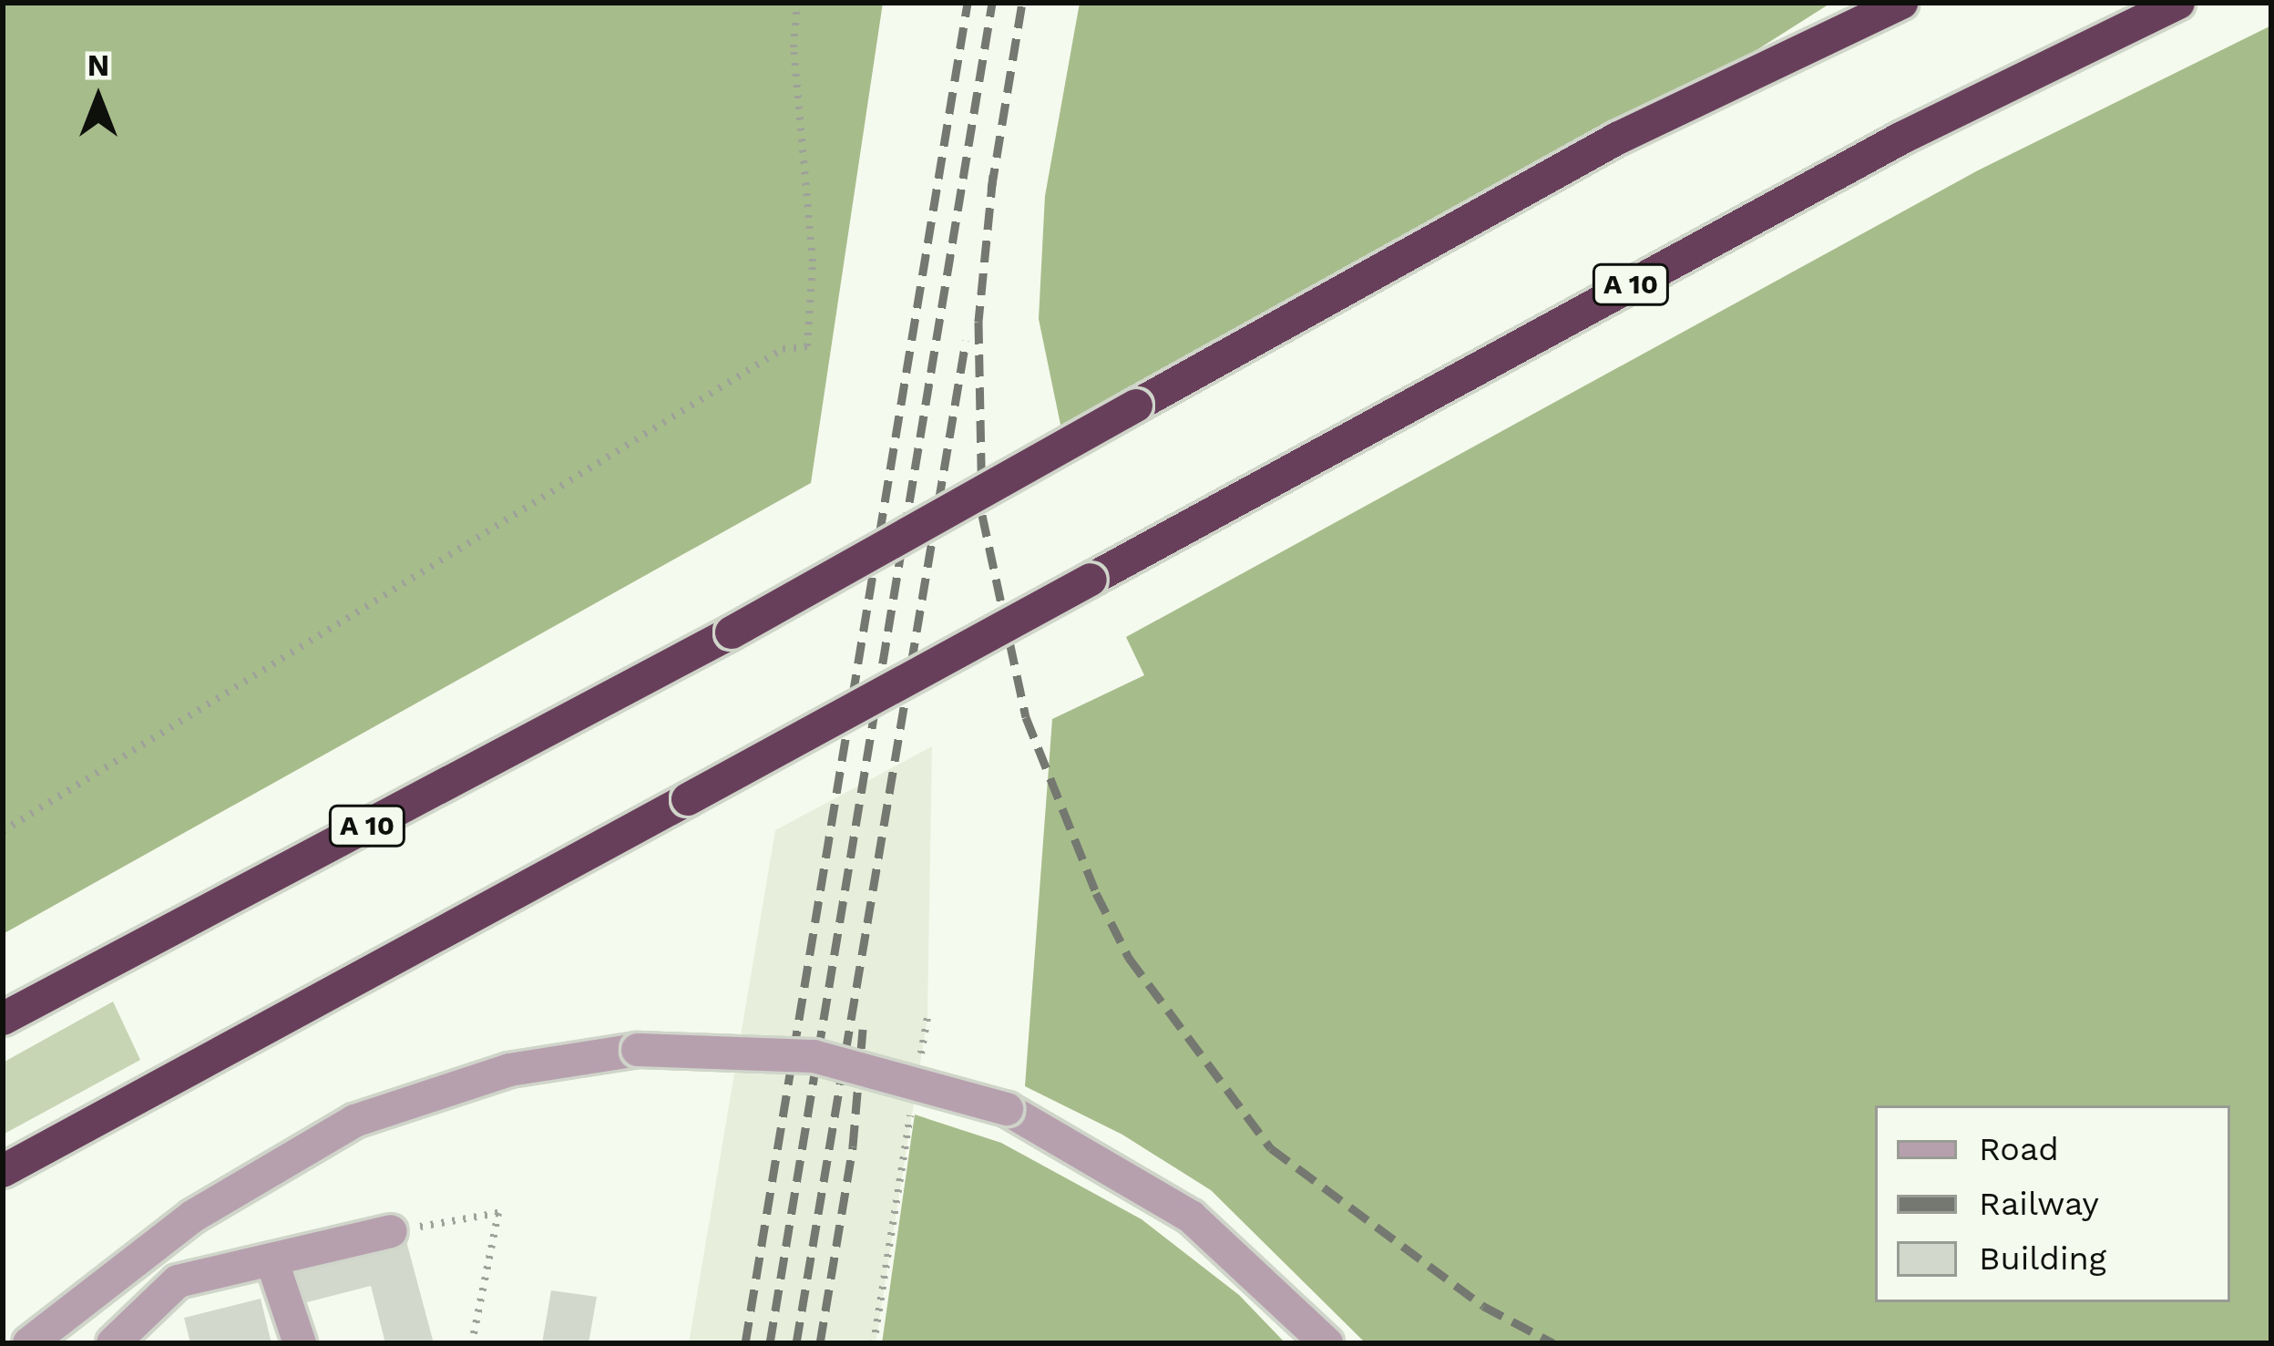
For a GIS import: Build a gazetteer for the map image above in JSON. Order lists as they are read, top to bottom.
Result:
{
  "streets": {
    "highway": ["A 10"]
  },
  "legend": ["Road", "Railway", "Building"],
  "north": "top"
}
